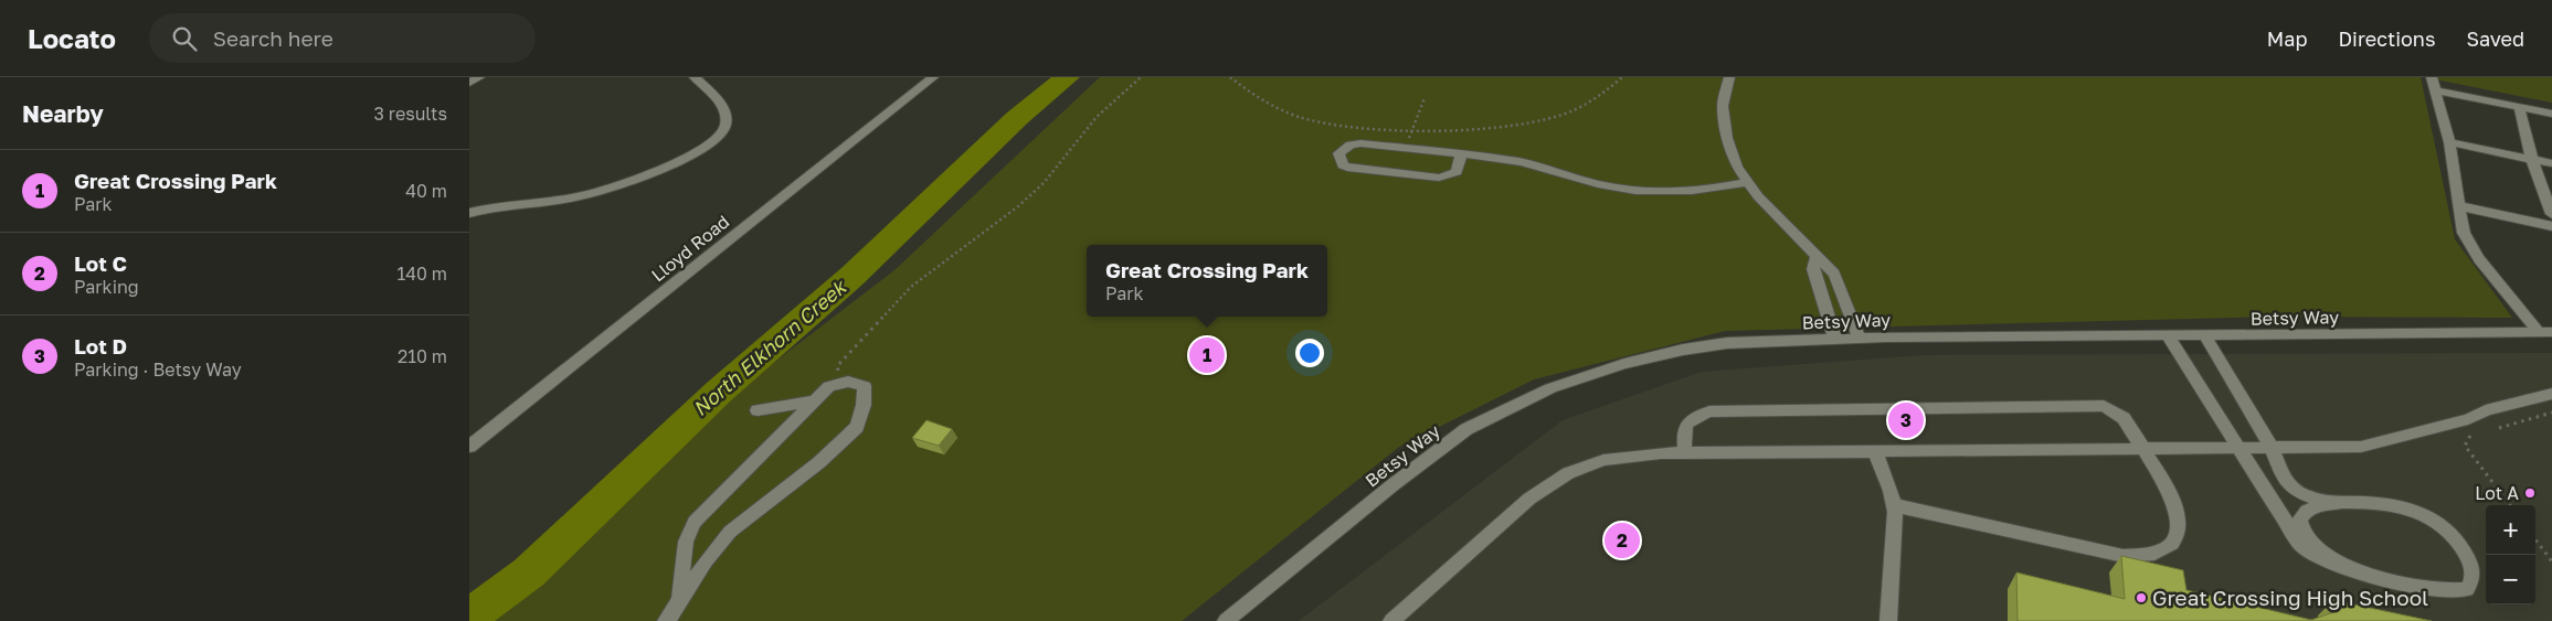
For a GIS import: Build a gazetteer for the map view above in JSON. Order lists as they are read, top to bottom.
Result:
{
  "streets": {
    "street": ["Lloyd Road", "Betsy Way"]
  },
  "water": ["North Elkhorn Creek"],
  "places": ["Lot A", "Great Crossing High School"],
  "page": {
    "header": "Locato",
    "search": "Search here",
    "nav": ["Map", "Directions", "Saved"],
    "heading": ["Nearby", "3 results"],
    "list": [
      {
        "mark": "1",
        "name": "Great Crossing Park",
        "note": "Park",
        "value": "40 m"
      },
      {
        "mark": "2",
        "name": "Lot C",
        "note": "Parking",
        "value": "140 m"
      },
      {
        "mark": "3",
        "name": "Lot D",
        "note": "Parking · Betsy Way",
        "value": "210 m"
      }
    ],
    "popup": ["Great Crossing Park", "Park"],
    "pins": ["1", "3", "2"],
    "map_buttons": ["+", "−"]
  }
}
